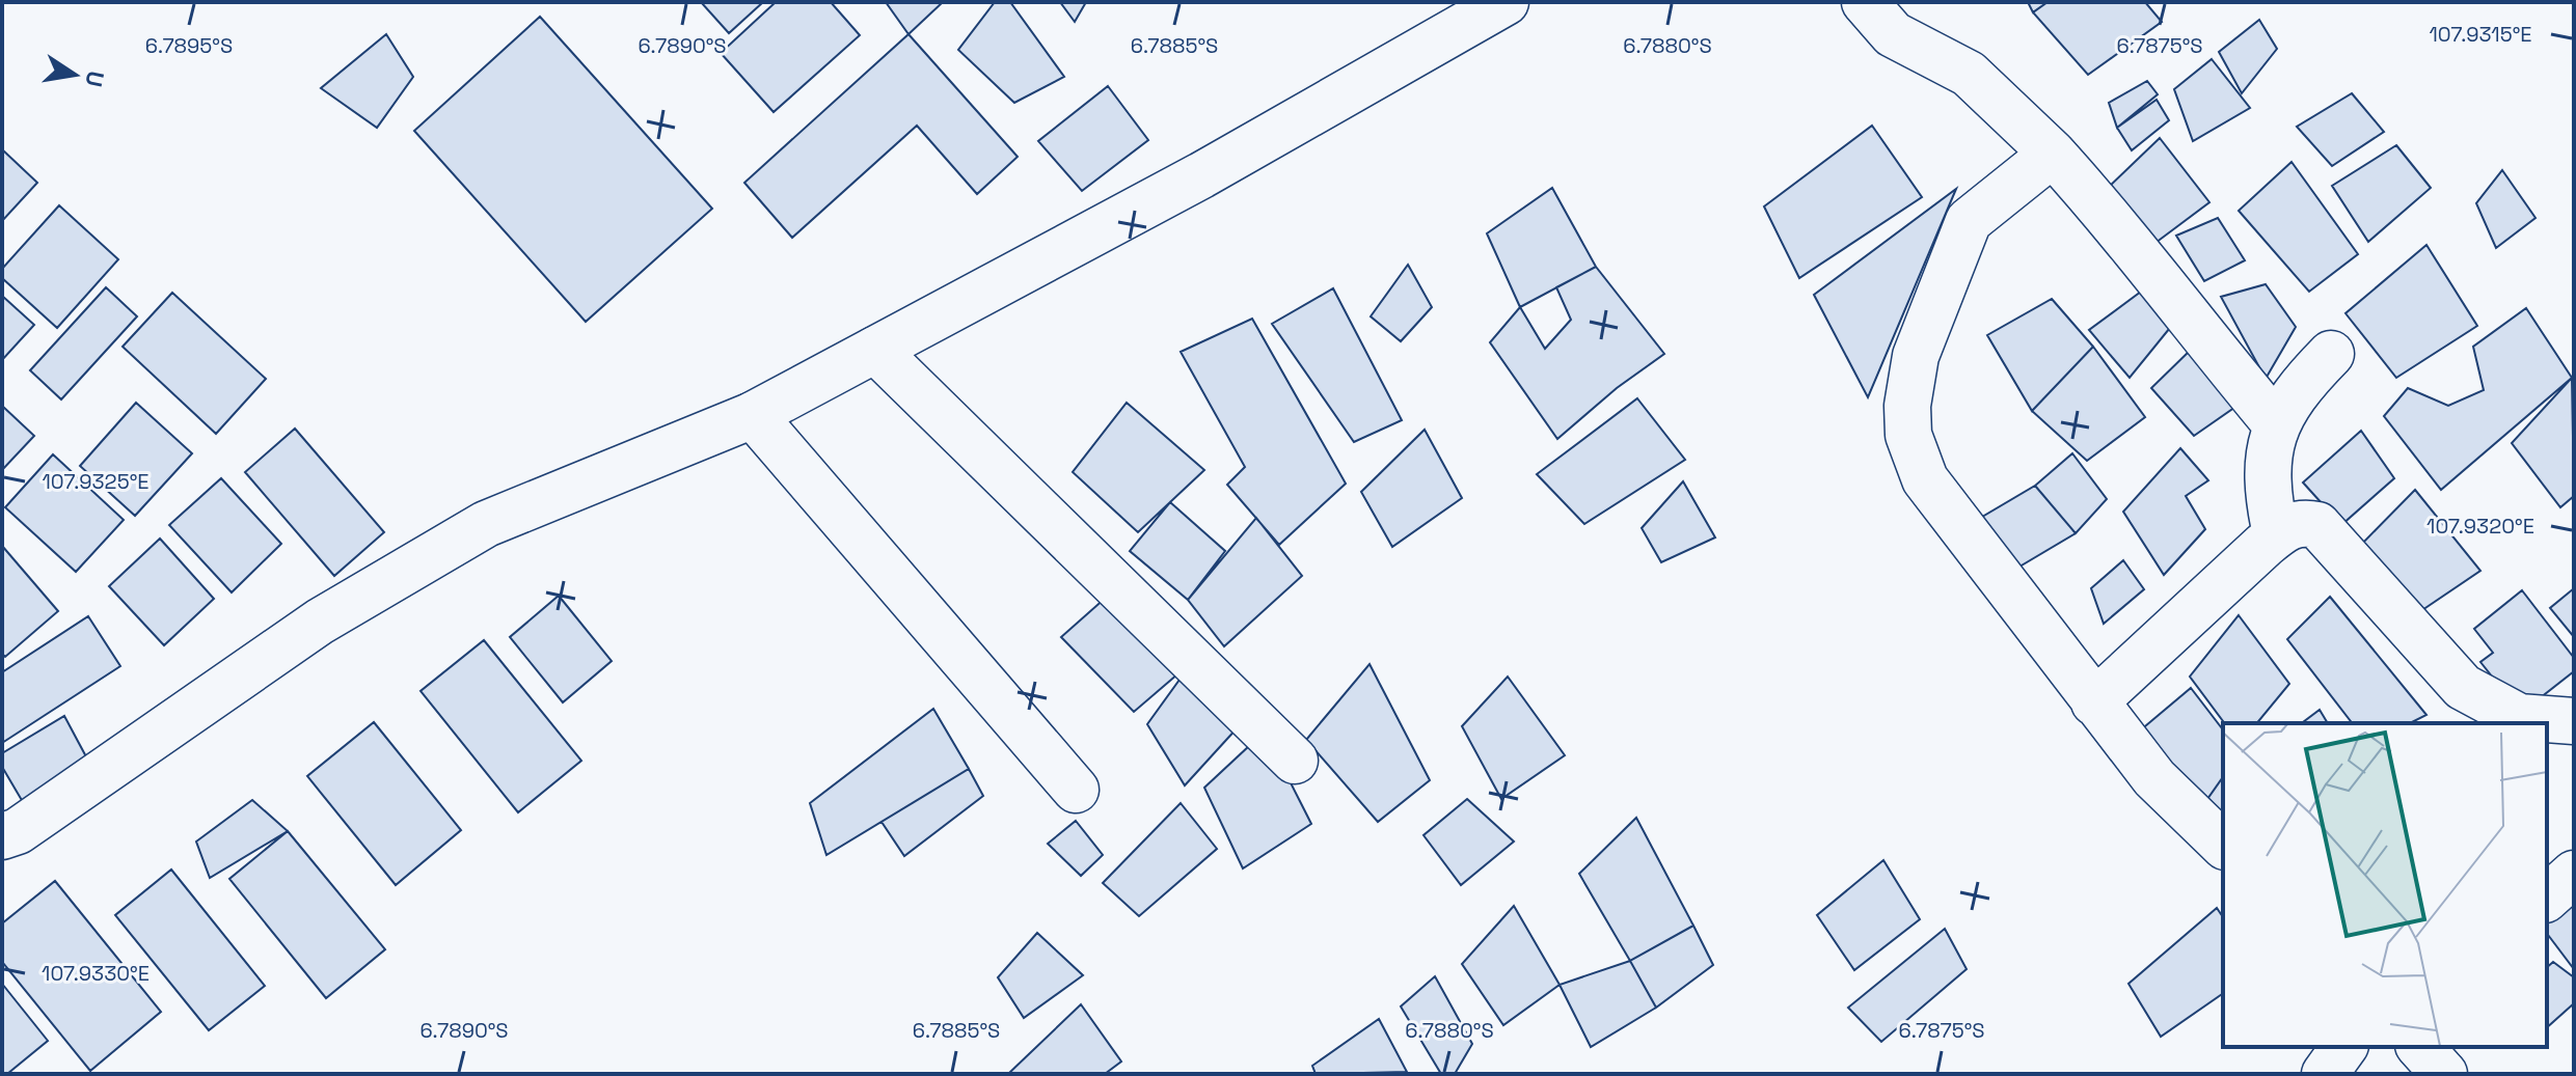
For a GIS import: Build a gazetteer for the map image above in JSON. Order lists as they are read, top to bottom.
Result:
{
  "north": "right",
  "coordinates": [
    "107.9315°E",
    "6.7895°S",
    "6.7890°S",
    "6.7885°S",
    "6.7880°S",
    "6.7875°S",
    "107.9325°E",
    "107.9320°E",
    "107.9330°E"
  ]
}
